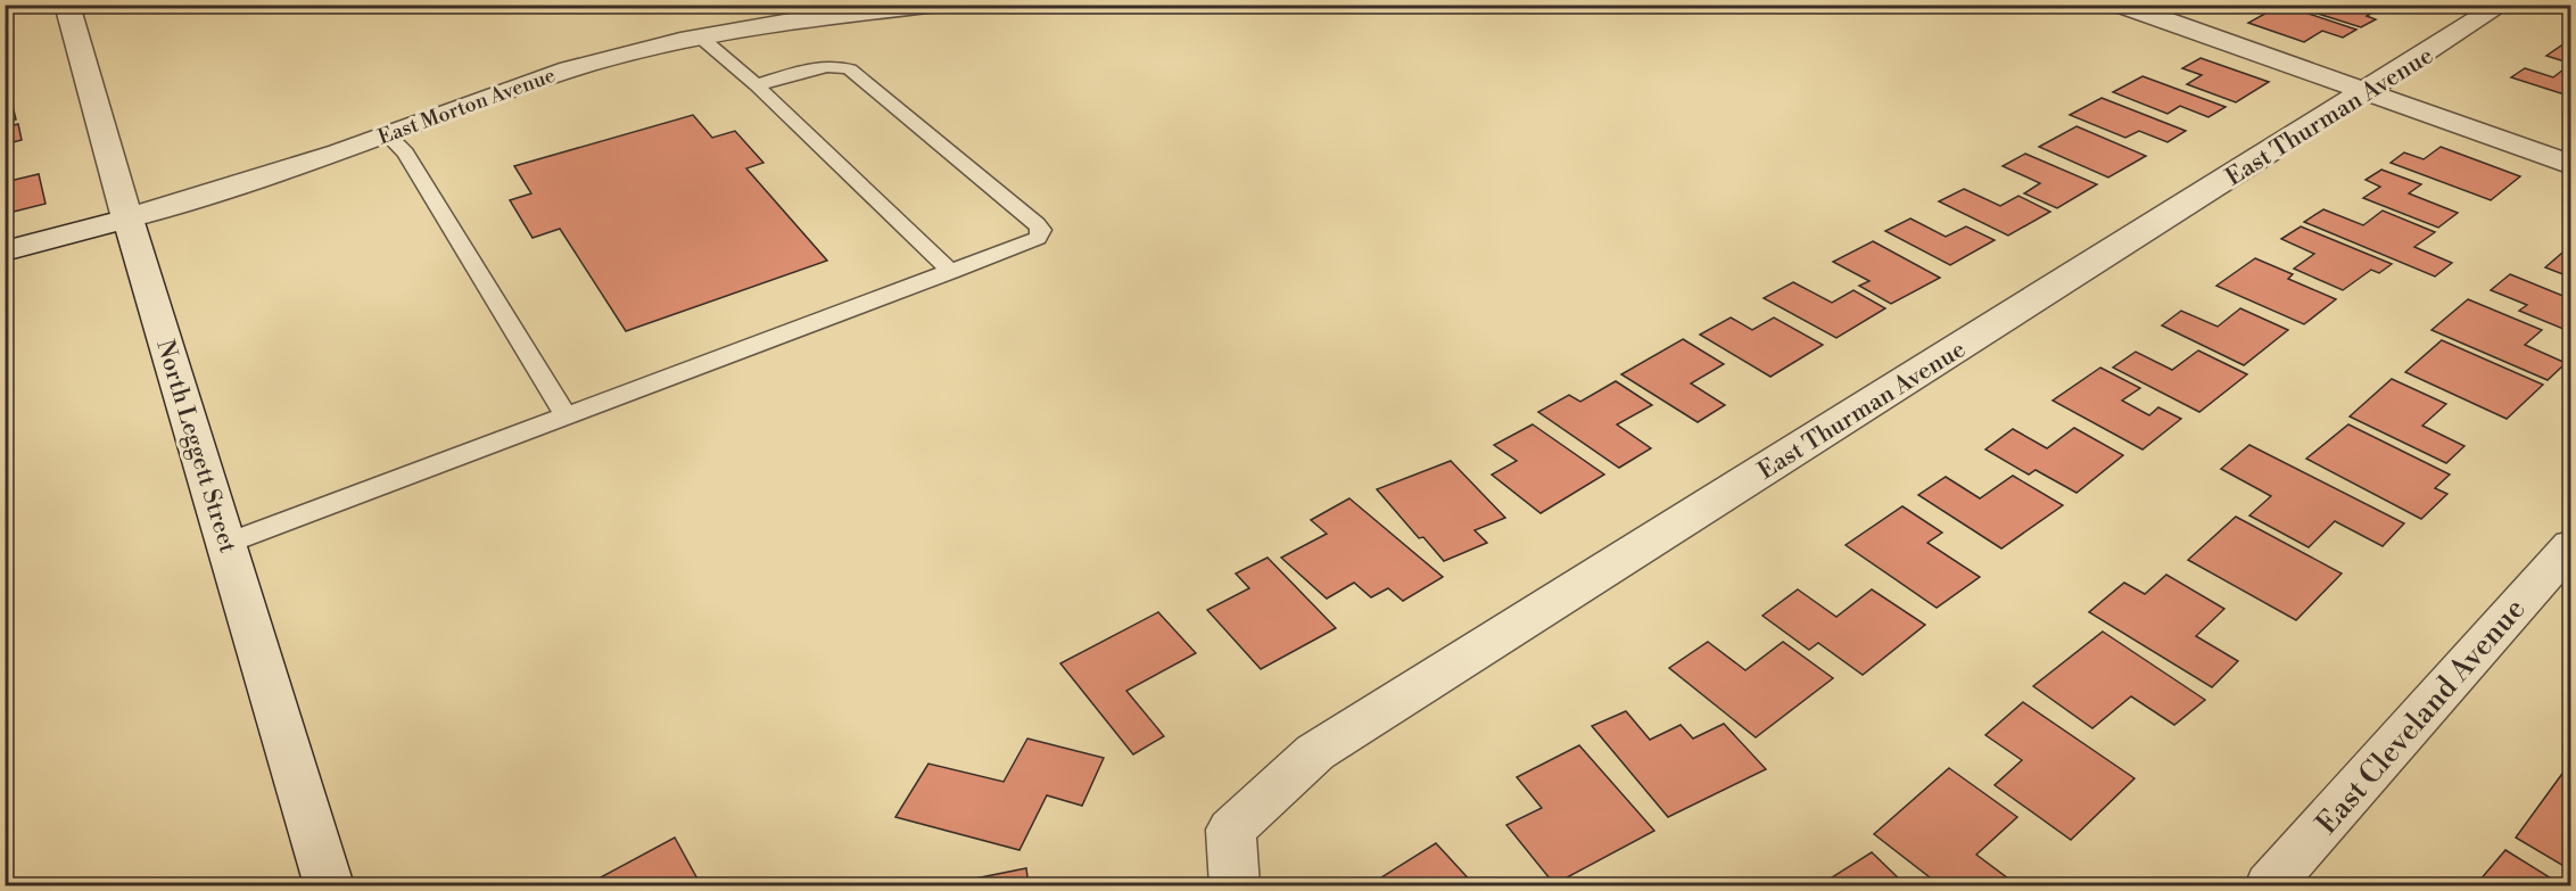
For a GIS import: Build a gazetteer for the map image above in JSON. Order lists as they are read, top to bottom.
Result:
{
  "streets": {
    "street": [
      "East Morton Avenue",
      "East Thurman Avenue",
      "North Leggett Street",
      "East Cleveland Avenue"
    ]
  },
  "crossings": [
    ["East Morton Avenue", "North Leggett Street"]
  ]
}
